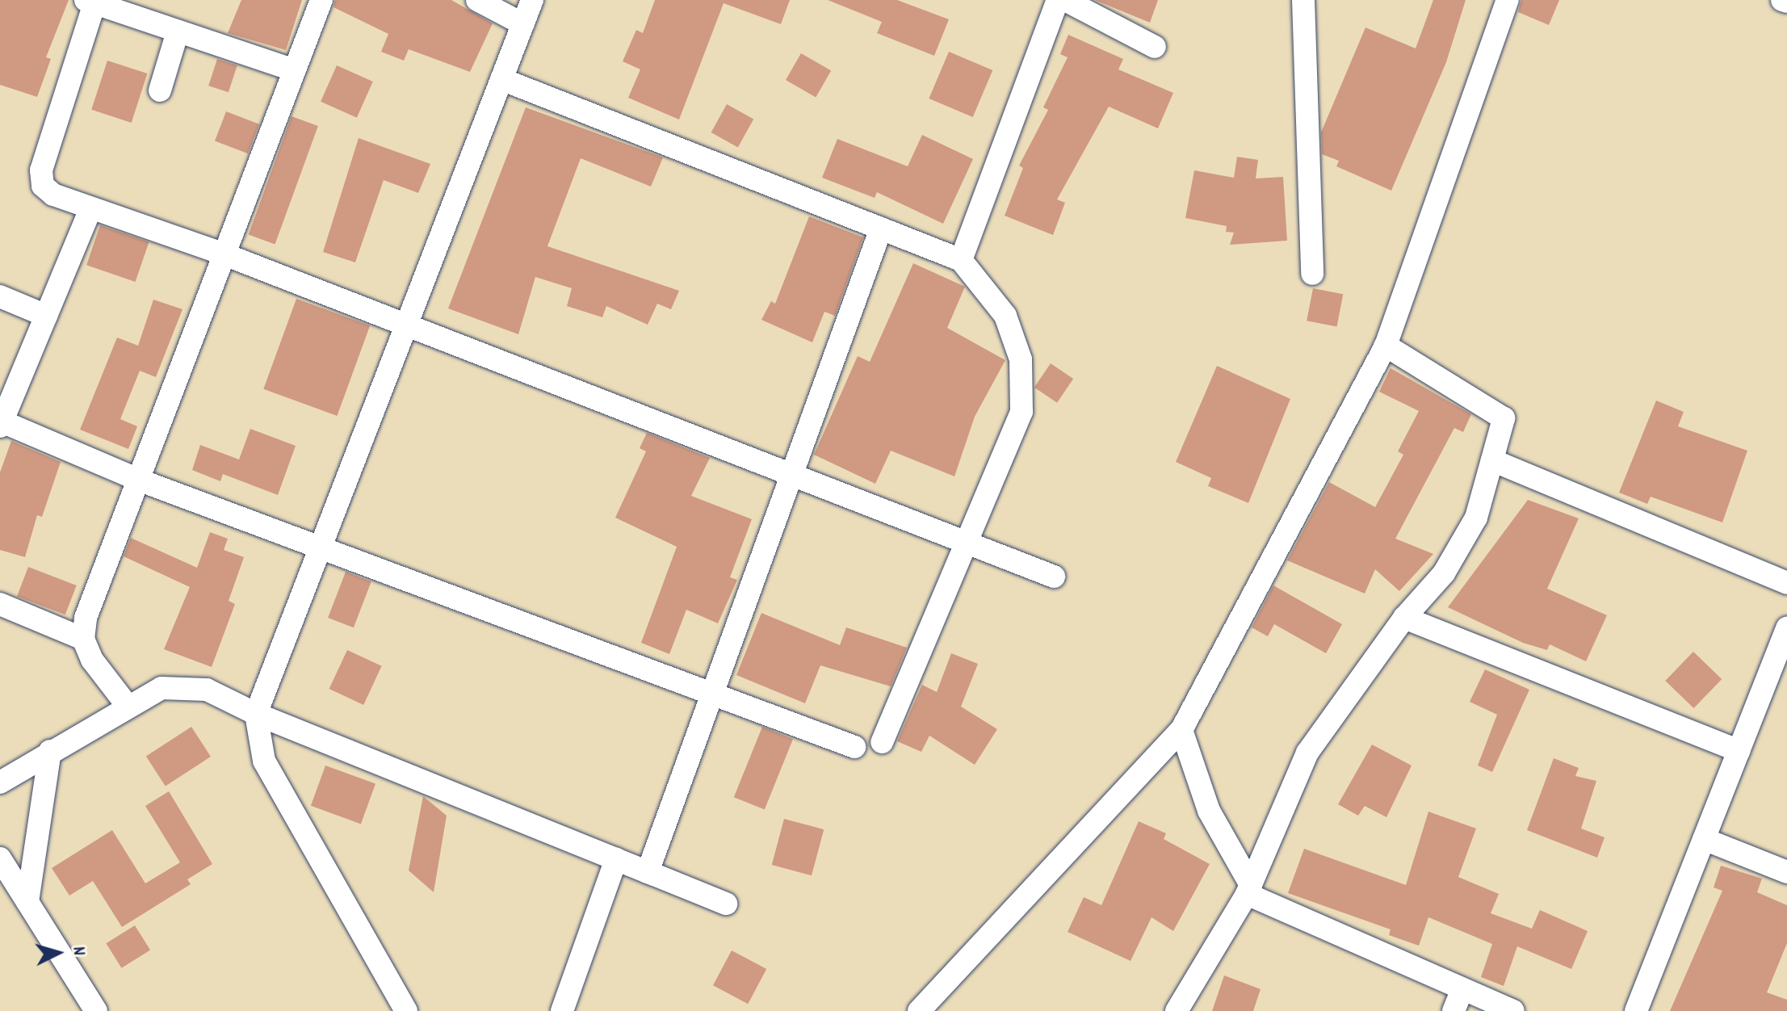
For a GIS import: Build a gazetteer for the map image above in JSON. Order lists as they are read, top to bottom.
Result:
{
  "north": "right"
}
